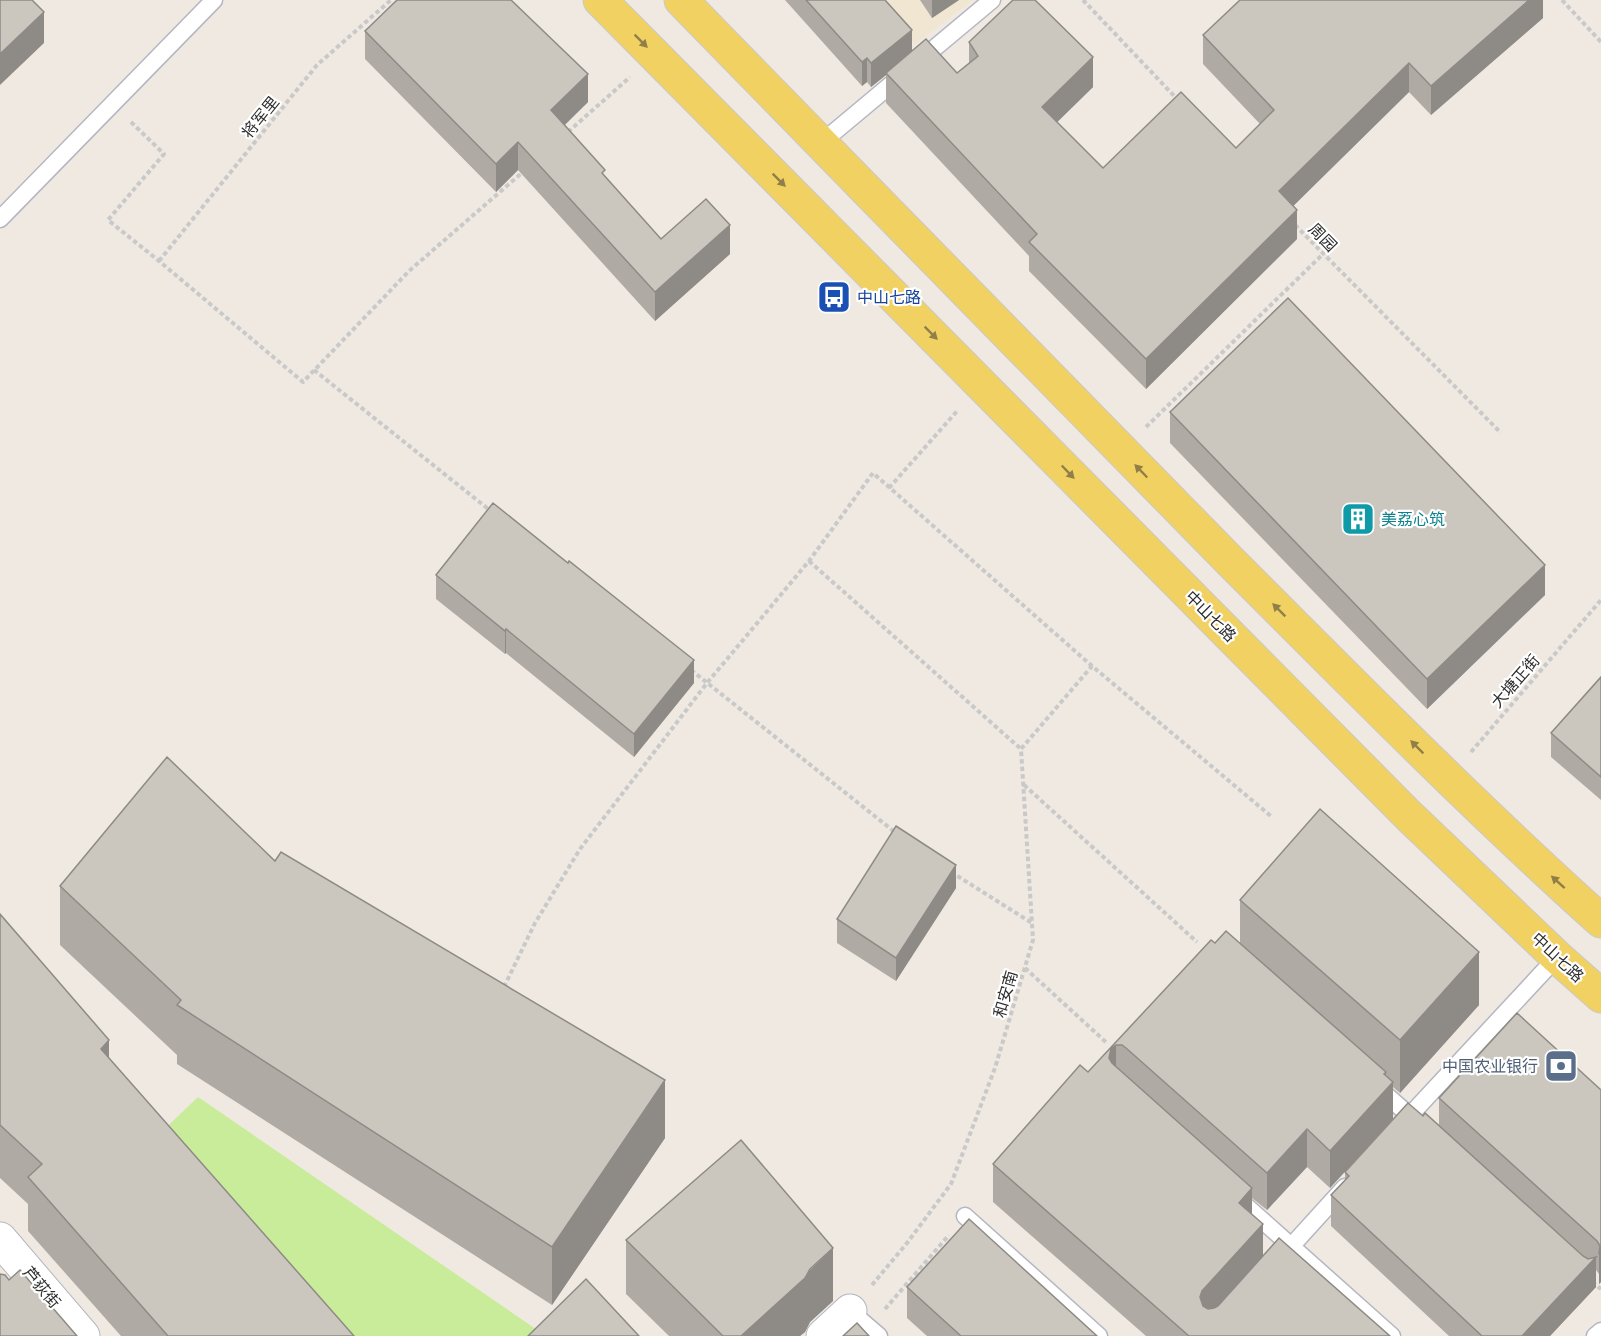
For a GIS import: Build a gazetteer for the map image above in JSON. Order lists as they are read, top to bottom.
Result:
{
  "streets": {
    "main road": ["中山七路"],
    "street": ["芦荻街"],
    "path": [
      "将军里",
      "周园",
      "大塘正街",
      "和安南"
    ]
  },
  "places": {
    "bus stop": ["中山七路"],
    "building": ["美荔心筑"],
    "bank": ["中国农业银行"]
  }
}
